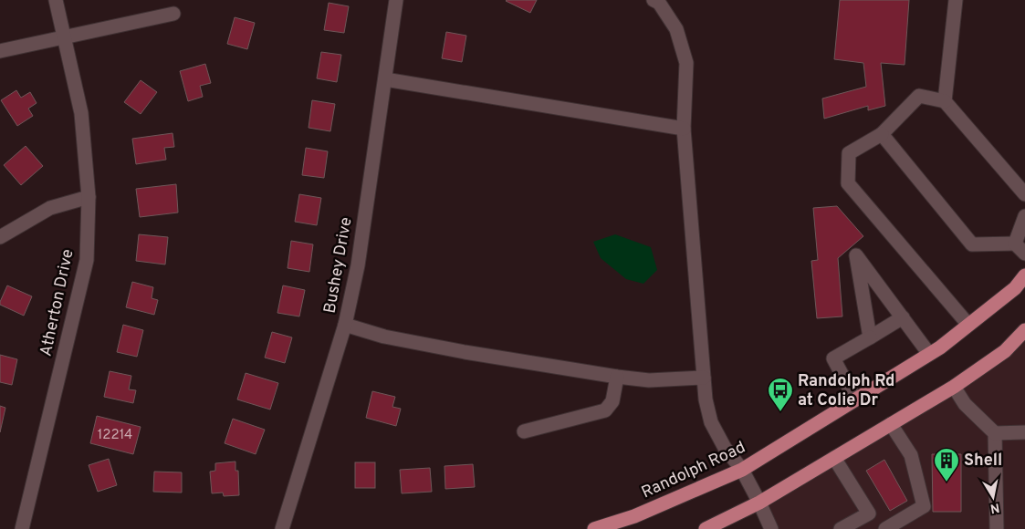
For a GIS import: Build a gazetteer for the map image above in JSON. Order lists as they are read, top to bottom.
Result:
{
  "streets": {
    "main road": ["Randolph Road"],
    "street": ["Bushey Drive", "Atherton Drive"]
  },
  "places": {
    "bus stop": ["Randolph Rd at Colie Dr"],
    "building": ["Shell"]
  },
  "house_numbers": ["12214"],
  "north": "bottom"
}
